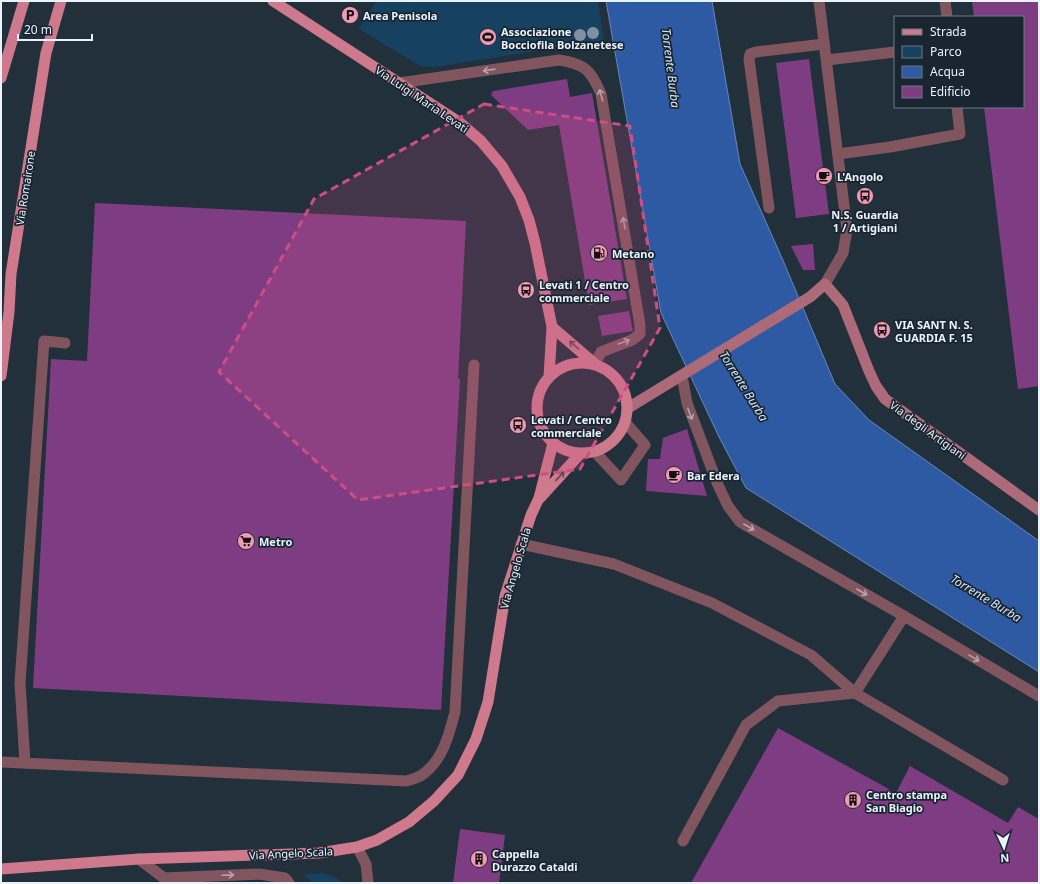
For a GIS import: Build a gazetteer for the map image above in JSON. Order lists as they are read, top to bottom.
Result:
{
  "streets": {
    "main road": [
      "Via Luigi Maria Levati",
      "Via Romairone",
      "Via degli Artigiani",
      "Via Angelo Scala"
    ]
  },
  "crossings": [
    ["Via Luigi Maria Levati", "Via Angelo Scala"]
  ],
  "water": ["Torrente Burba"],
  "places": {
    "parking": ["Area Penisola"],
    "sports": ["Associazione Bocciofila Bolzanetese"],
    "cafe": ["L'Angolo", "Bar Edera"],
    "bus stop": [
      "N.S. Guardia 1 / Artigiani",
      "Levati 1 / Centro commerciale",
      "VIA SANT N. S. GUARDIA F. 15",
      "Levati / Centro commerciale"
    ],
    "fuel station": ["Metano"],
    "supermarket": ["Metro"],
    "building": ["Centro stampa San Biagio", "Cappella Durazzo Cataldi"]
  },
  "legend": [
    "Strada",
    "Parco",
    "Acqua",
    "Edificio"
  ],
  "scale_bar": "20 m",
  "north": "bottom"
}
